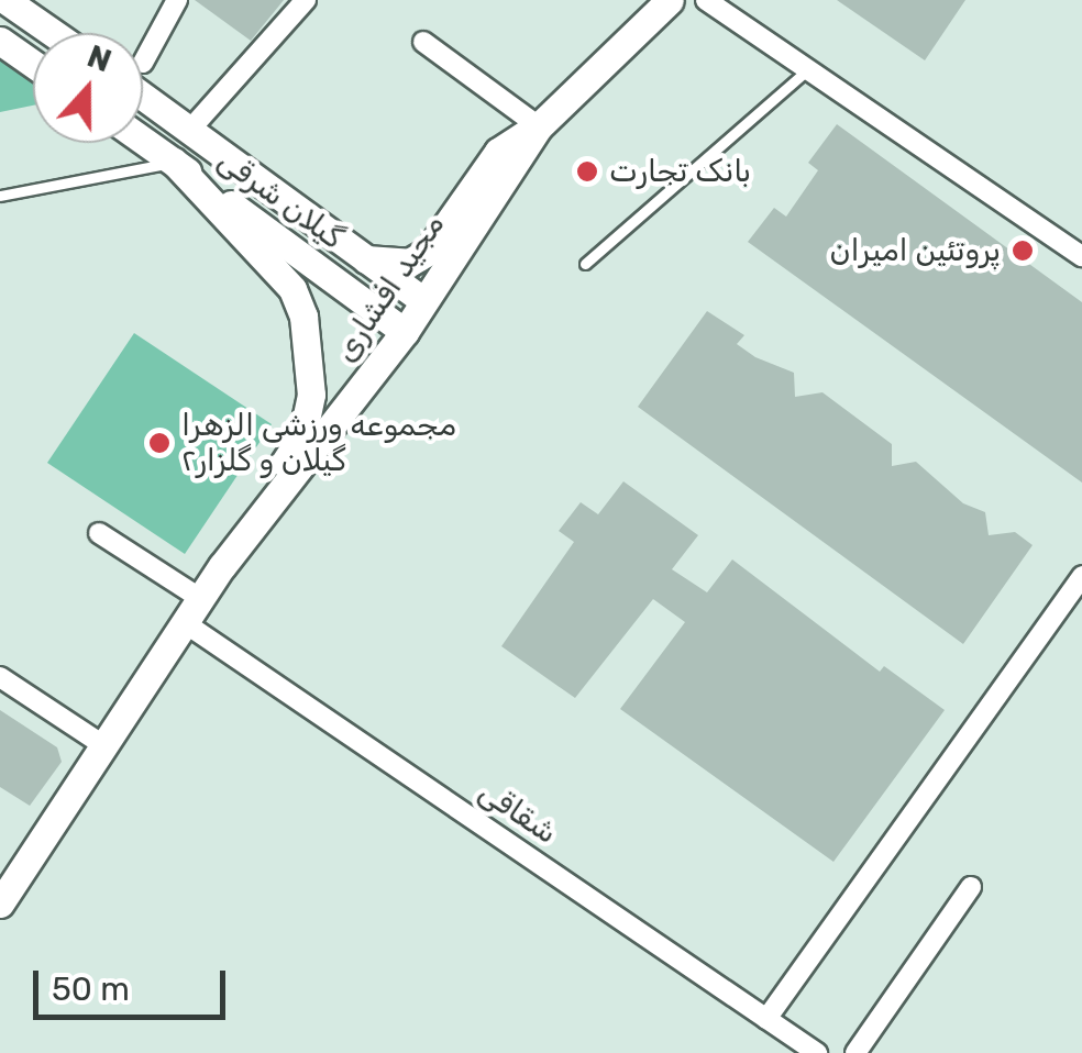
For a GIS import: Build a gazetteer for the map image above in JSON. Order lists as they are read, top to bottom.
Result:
{
  "streets": {
    "main road": ["گیلان شرقی", "مجید افشاری"],
    "street": ["شقاقی"]
  },
  "crossings": [
    ["گیلان شرقی", "مجید افشاری"],
    ["مجید افشاری", "شقاقی"]
  ],
  "places": ["بانک تجارت", "پروتئین امیران", "مجموعه ورزشی الزهرا گیلان و گلزار۲"],
  "scale_bar": "50 m",
  "north": "top"
}
